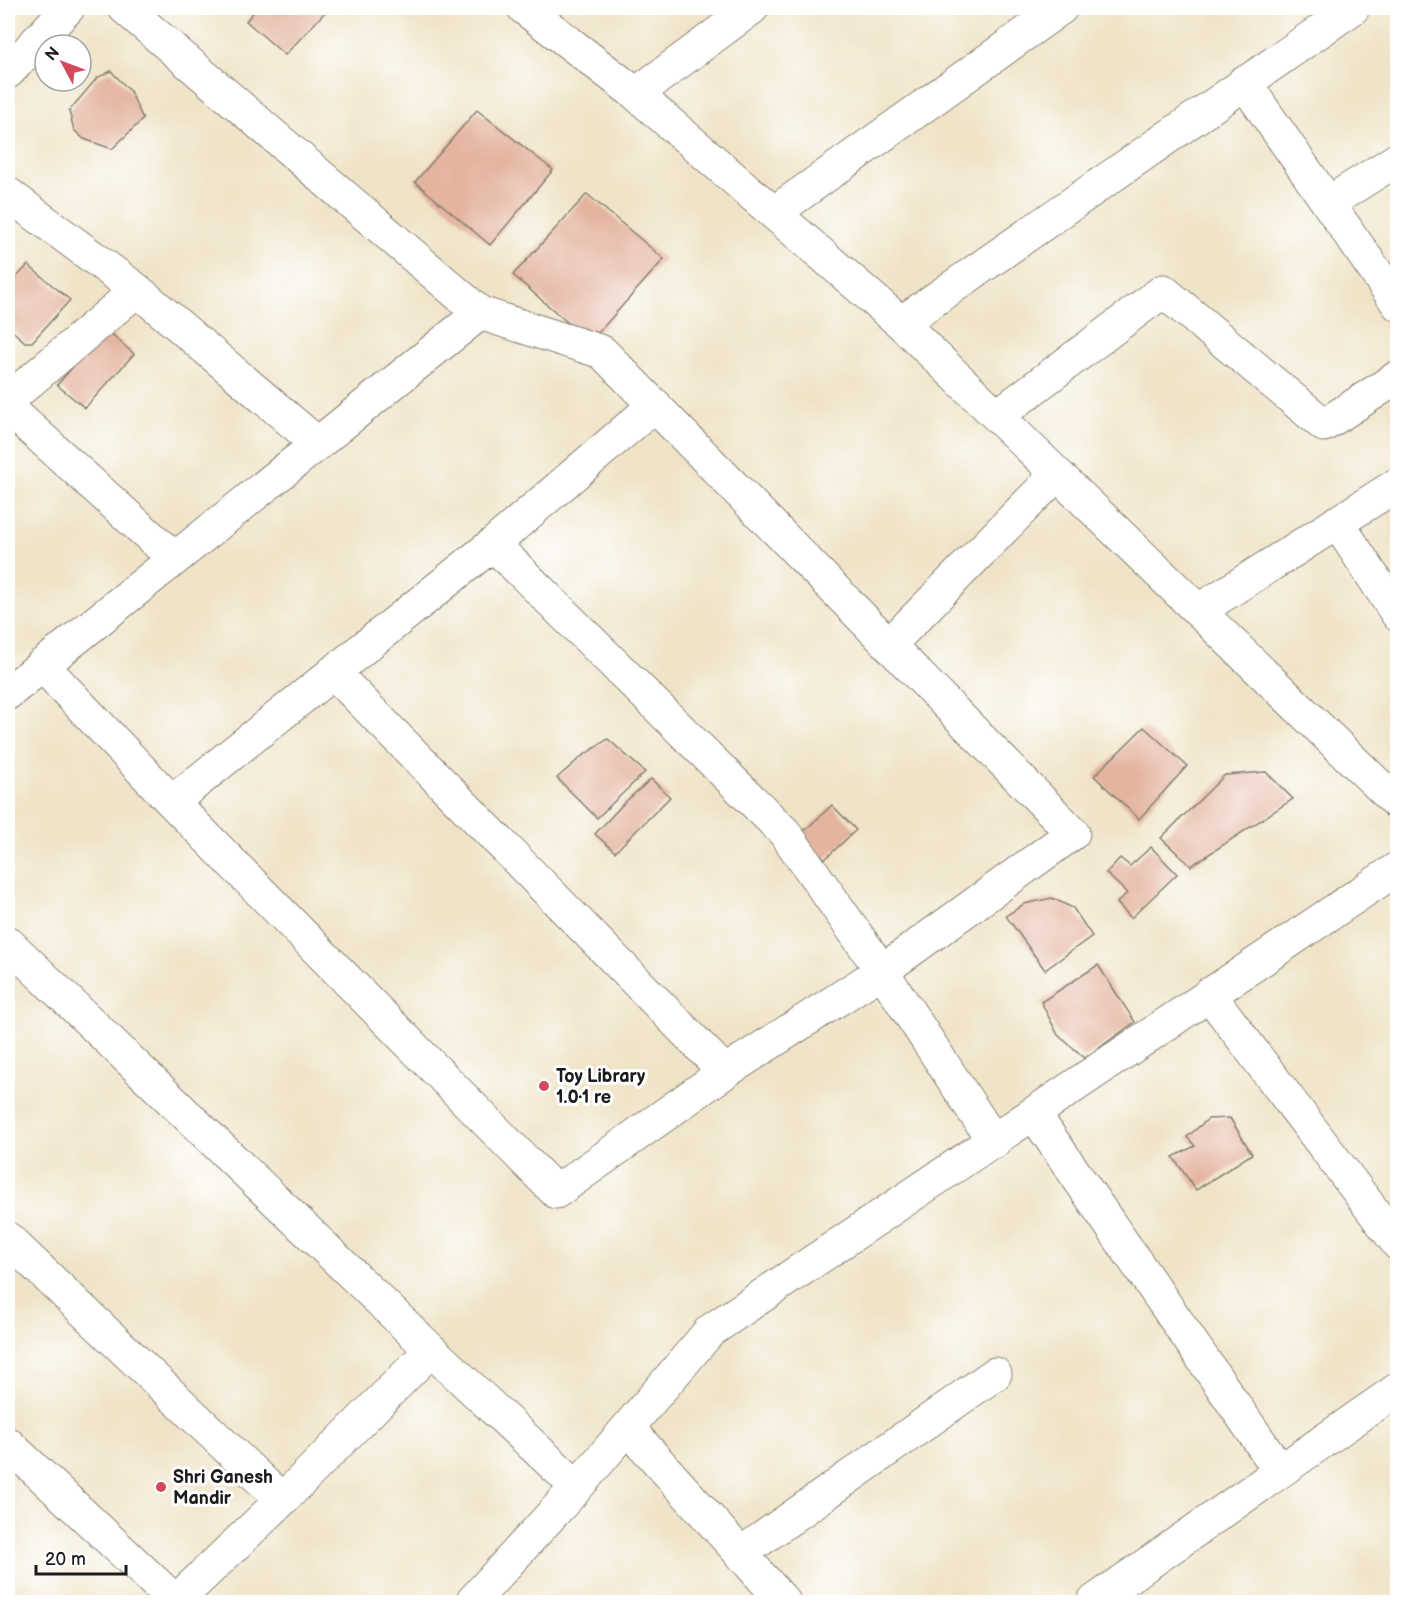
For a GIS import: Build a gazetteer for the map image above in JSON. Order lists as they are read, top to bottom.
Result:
{
  "places": ["Toy Library 1.0·1 re", "Shri Ganesh Mandir"],
  "scale_bar": "20 m",
  "north": "top left"
}
